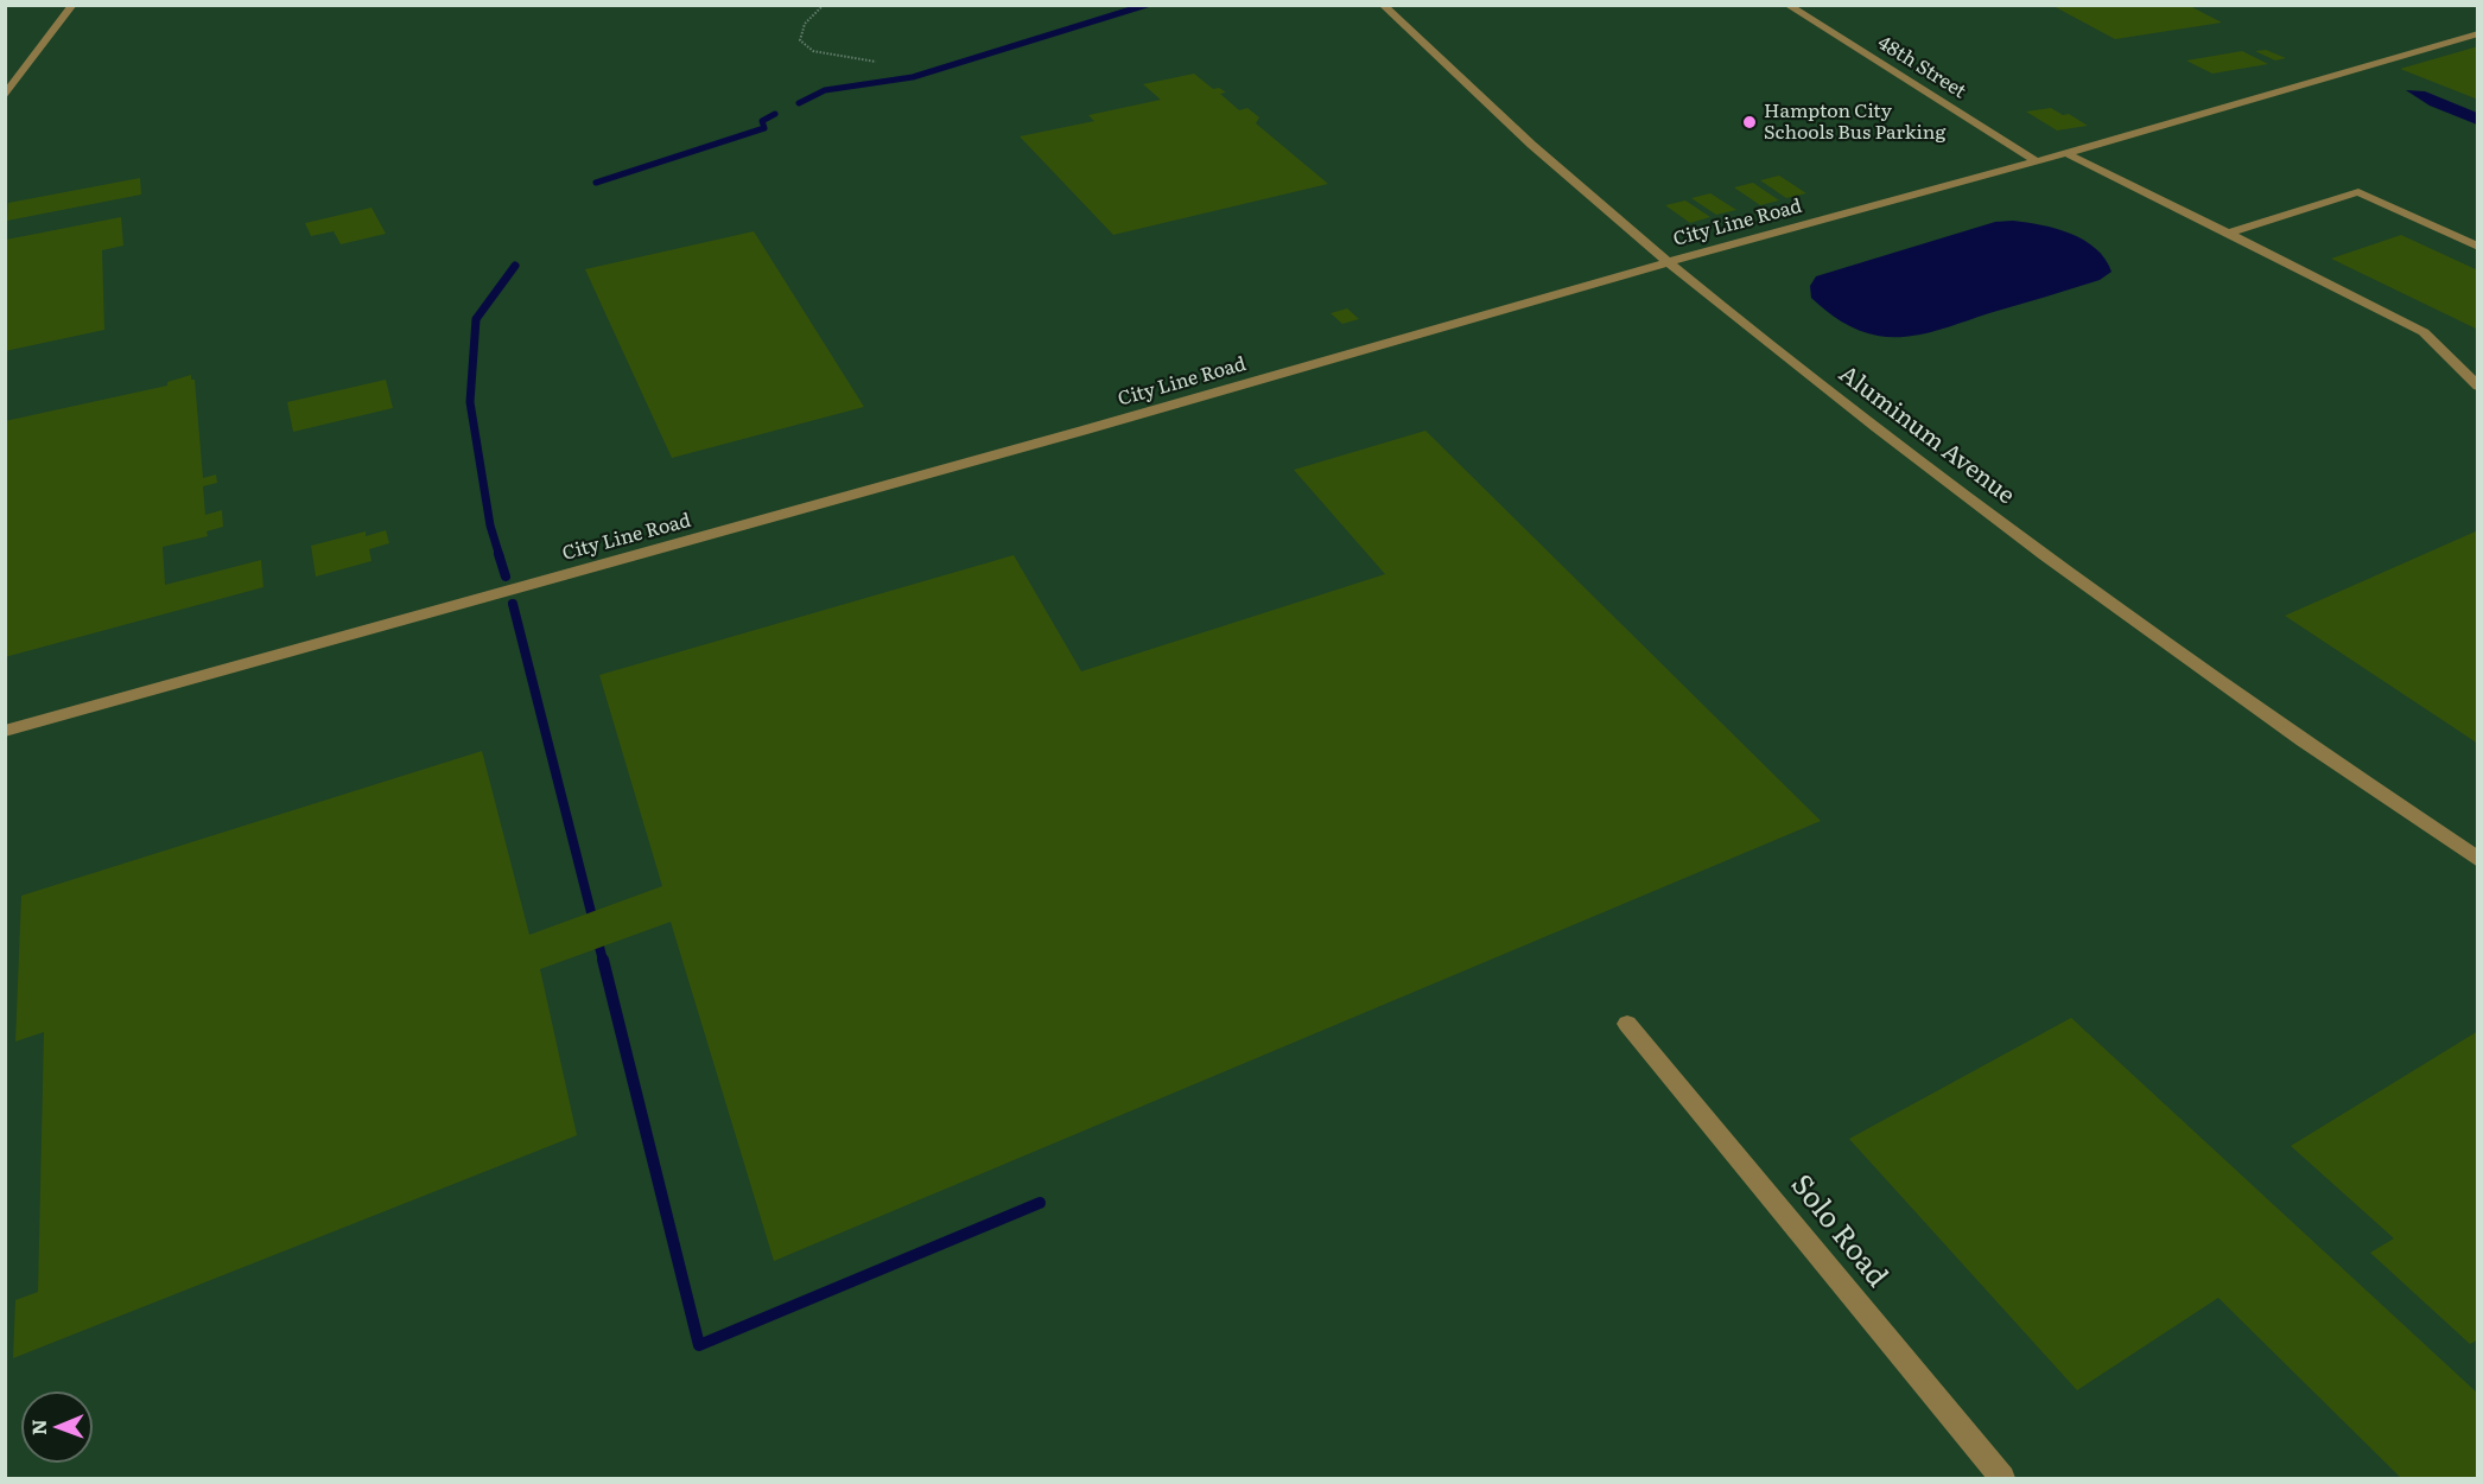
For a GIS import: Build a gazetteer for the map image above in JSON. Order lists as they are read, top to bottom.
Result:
{
  "streets": {
    "street": [
      "48th Street",
      "City Line Road",
      "Aluminum Avenue",
      "Solo Road"
    ]
  },
  "crossings": [
    ["48th Street", "City Line Road"],
    ["City Line Road", "Aluminum Avenue"]
  ],
  "places": ["Hampton City Schools Bus Parking"],
  "north": "left"
}
